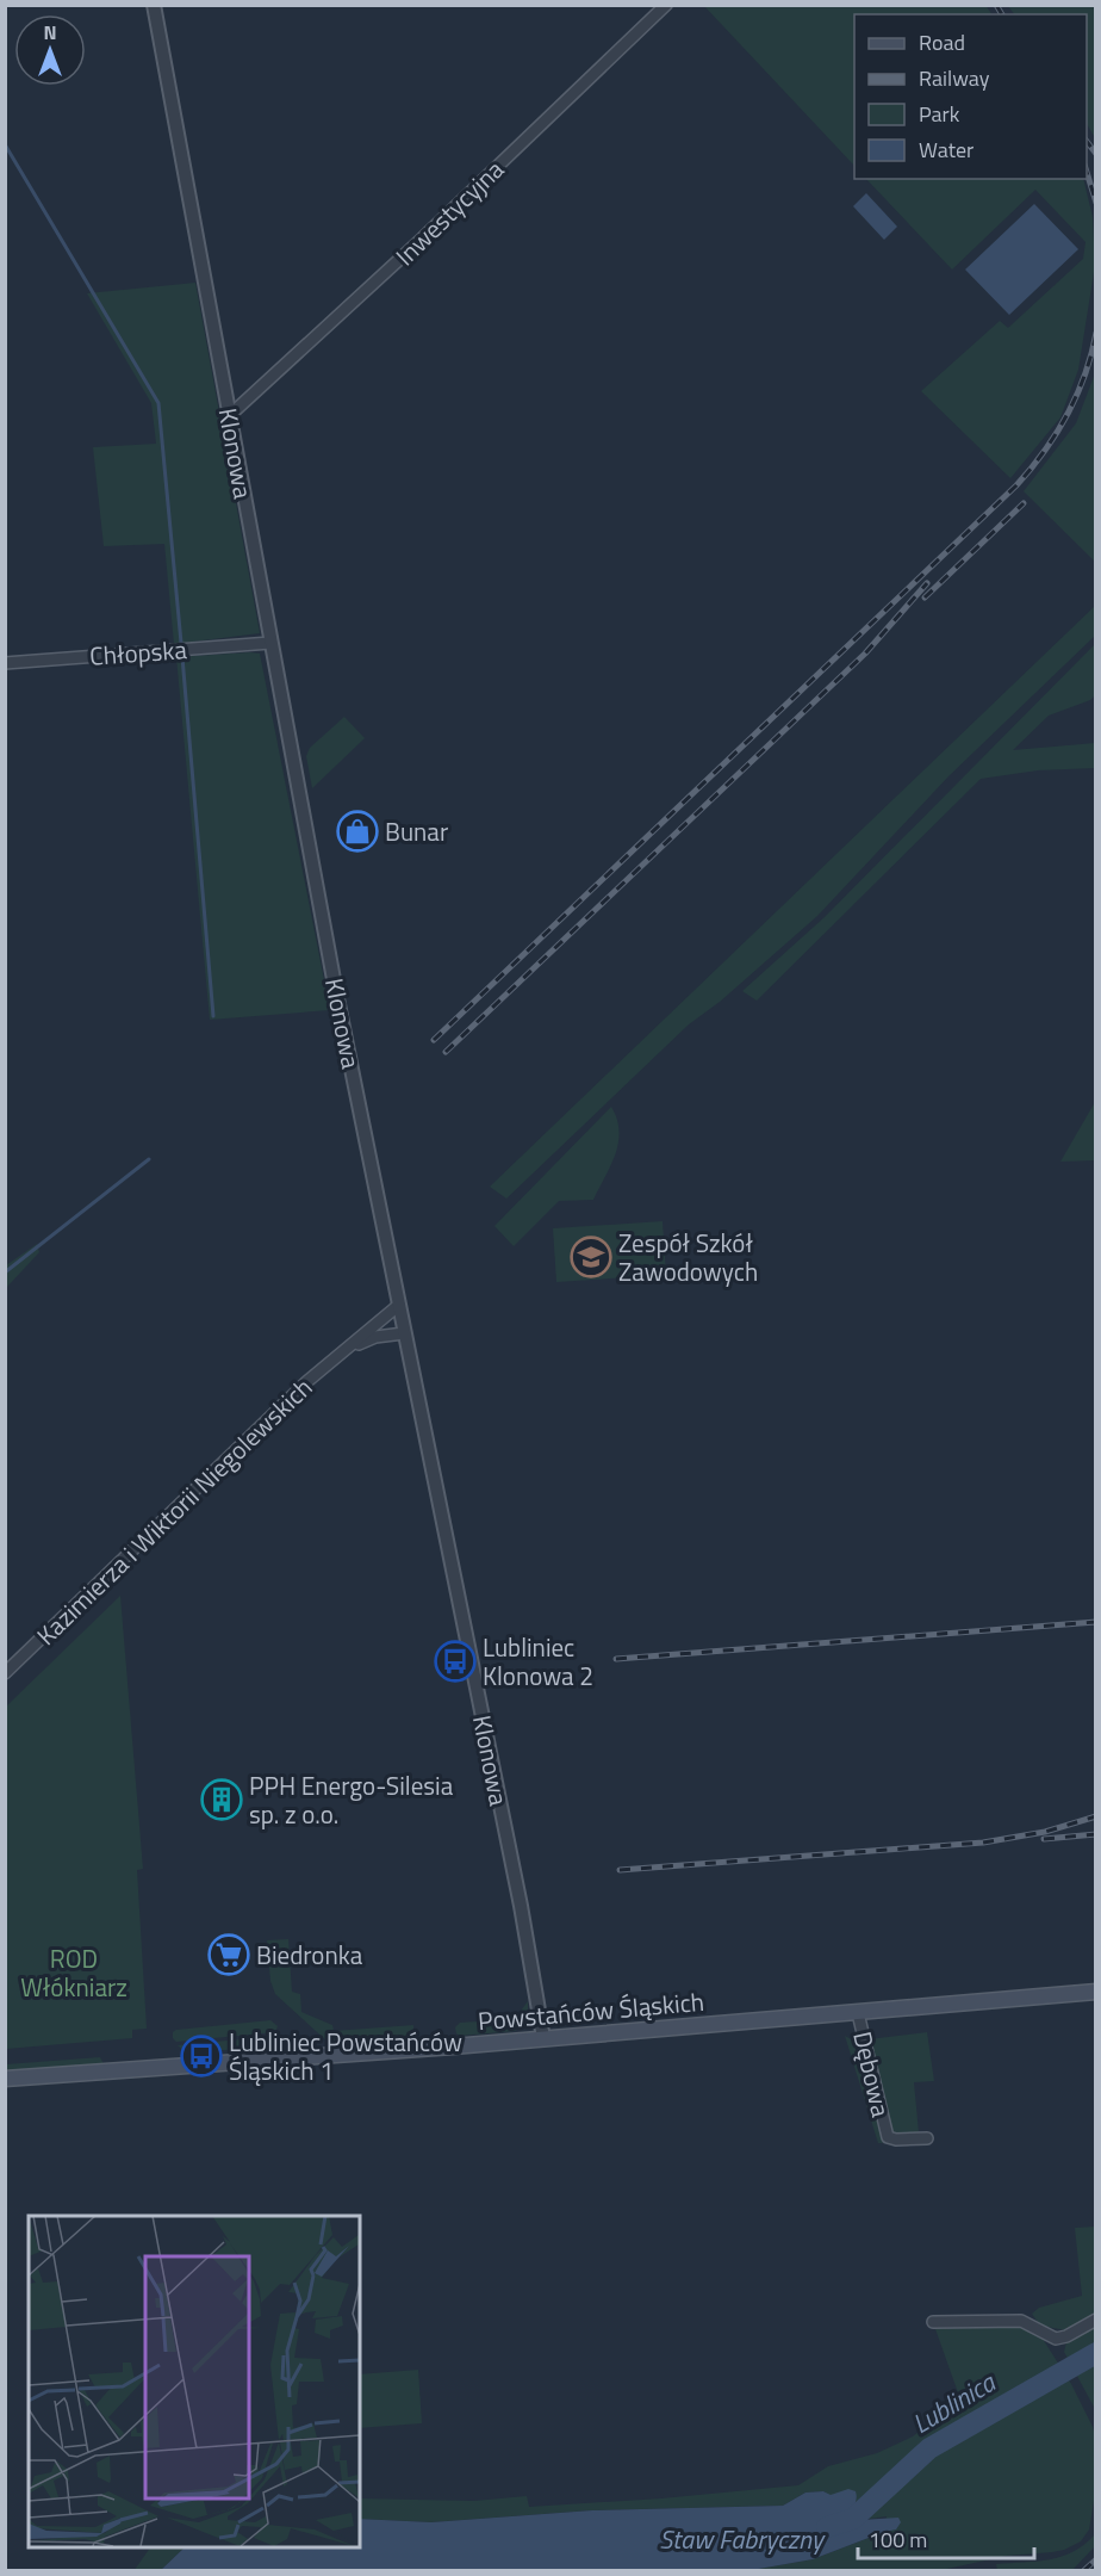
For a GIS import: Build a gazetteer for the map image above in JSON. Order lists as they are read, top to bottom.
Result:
{
  "streets": {
    "main road": ["Powstańców Śląskich"],
    "street": [
      "Inwestycyjna",
      "Klonowa",
      "Chłopska",
      "Kazimierza i Wiktorii Niegolewskich",
      "Dębowa"
    ]
  },
  "crossings": [
    ["Inwestycyjna", "Klonowa"],
    ["Klonowa", "Chłopska"],
    ["Klonowa", "Kazimierza i Wiktorii Niegolewskich"],
    ["Klonowa", "Powstańców Śląskich"],
    ["Powstańców Śląskich", "Dębowa"]
  ],
  "water": ["Lublinica", "Staw Fabryczny"],
  "parks": ["ROD Włókniarz"],
  "places": {
    "shop": ["Bunar"],
    "school or university": ["Zespół Szkół Zawodowych"],
    "bus stop": ["Lubliniec Klonowa 2", "Lubliniec Powstańców Śląskich 1"],
    "building": ["PPH Energo-Silesia sp. z o.o."],
    "supermarket": ["Biedronka"]
  },
  "legend": [
    "Road",
    "Railway",
    "Park",
    "Water"
  ],
  "scale_bar": "100 m",
  "north": "top"
}
